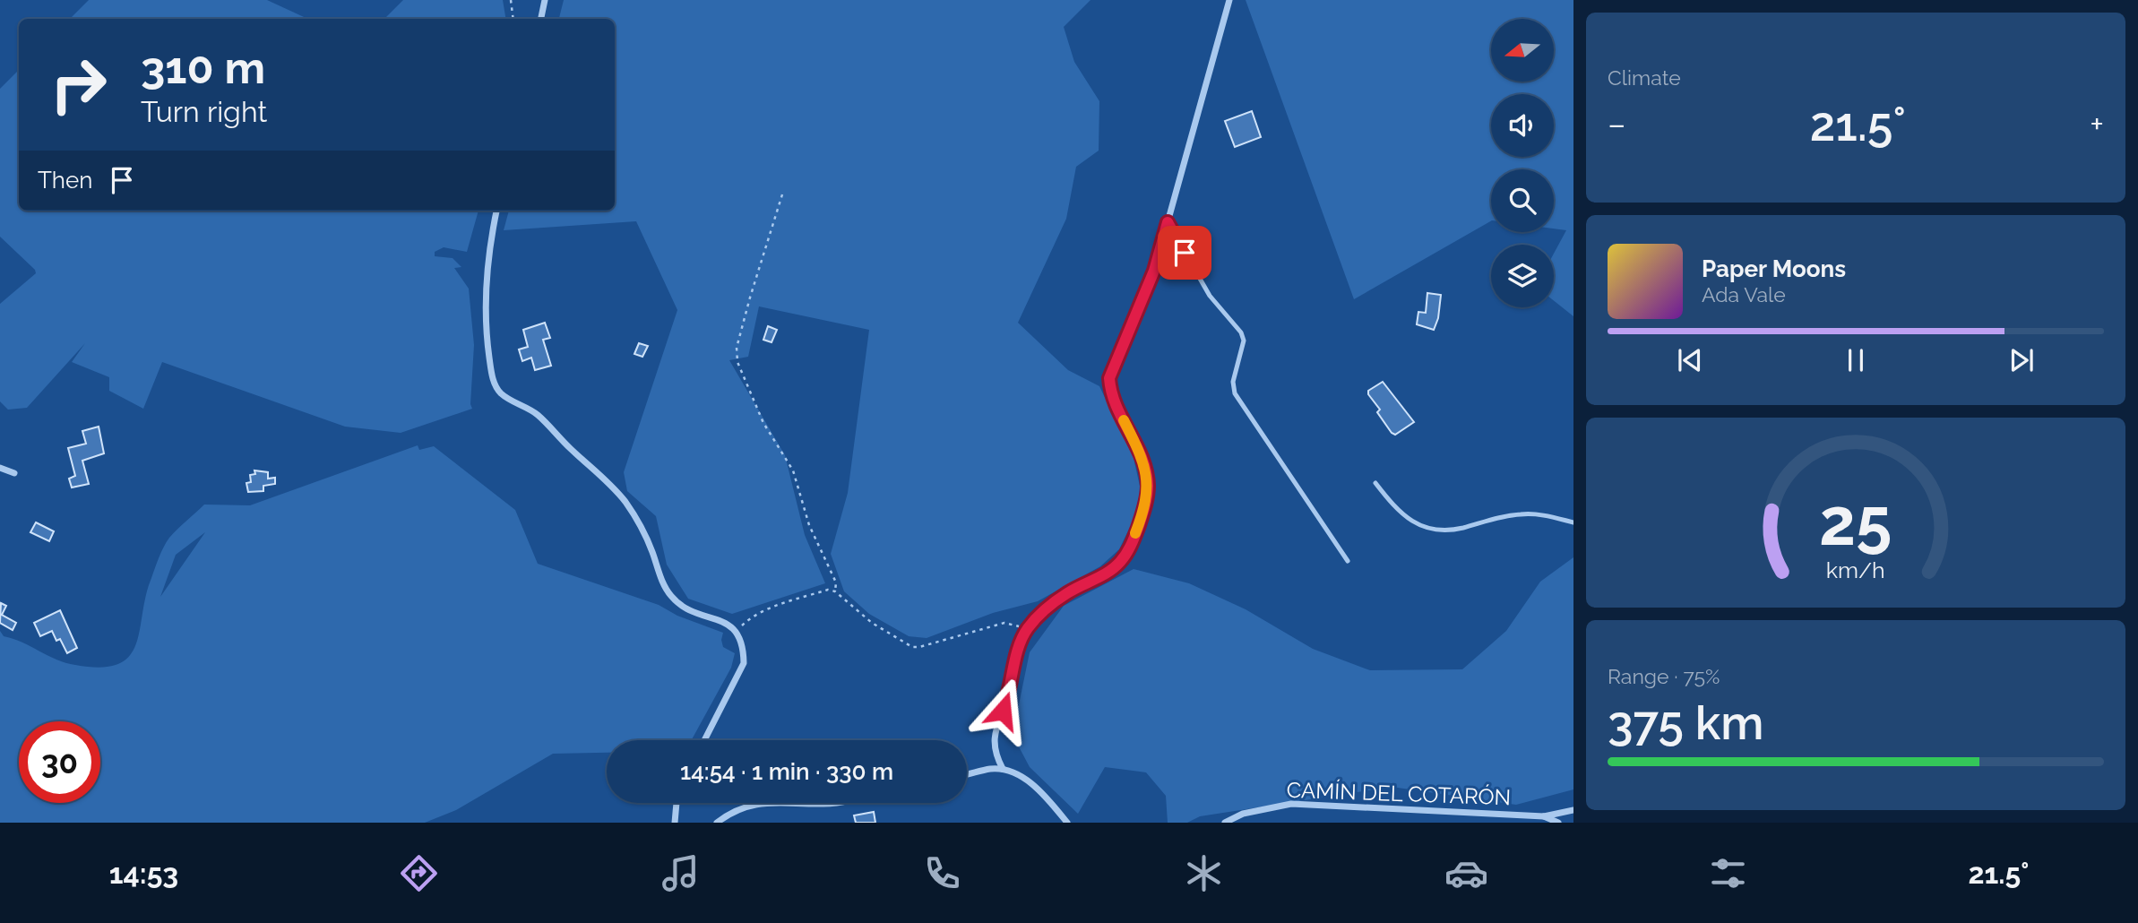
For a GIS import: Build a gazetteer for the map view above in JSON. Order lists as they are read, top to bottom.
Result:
{
  "streets": {
    "street": ["CAMÍN DEL COTARÓN"]
  },
  "north": "left",
  "page": {
    "tile": [
      "Climate",
      ["Range · 75%", "375 km"]
    ],
    "turn": ["310 m", "Turn right"],
    "heat": ["−", "21.5°", "+"],
    "then": "Then",
    "song": ["Paper Moons", "Ada Vale"],
    "limit": "30",
    "trip": "14:54 · 1 min · 330 m",
    "tabs": ["14:53", "21.5°"],
    "gauge": ["25", "km/h"]
  }
}
